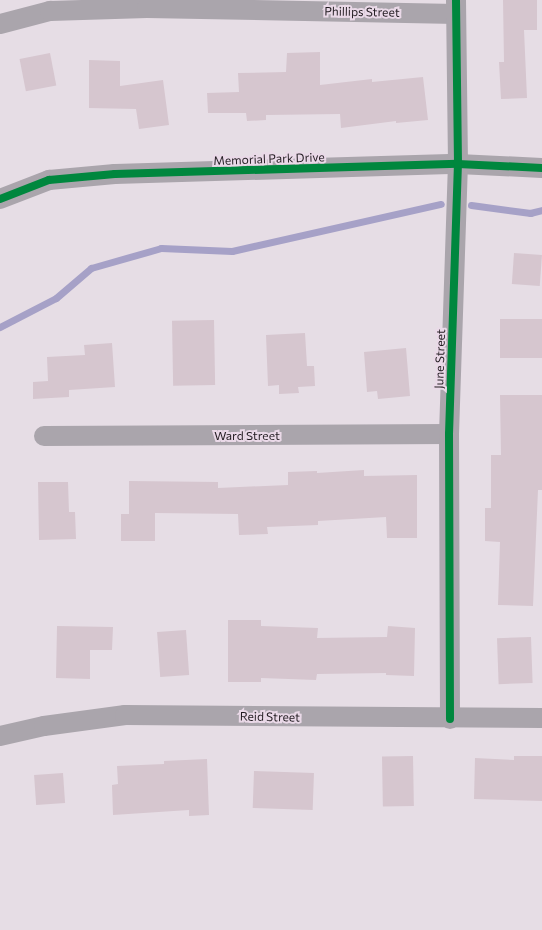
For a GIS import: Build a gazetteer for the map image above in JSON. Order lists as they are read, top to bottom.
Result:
{
  "streets": {
    "street": [
      "Phillips Street",
      "Memorial Park Drive",
      "June Street",
      "Ward Street",
      "Reid Street"
    ]
  },
  "crossings": [
    ["Phillips Street", "June Street"],
    ["Memorial Park Drive", "June Street"],
    ["June Street", "Ward Street"],
    ["June Street", "Reid Street"]
  ]
}
